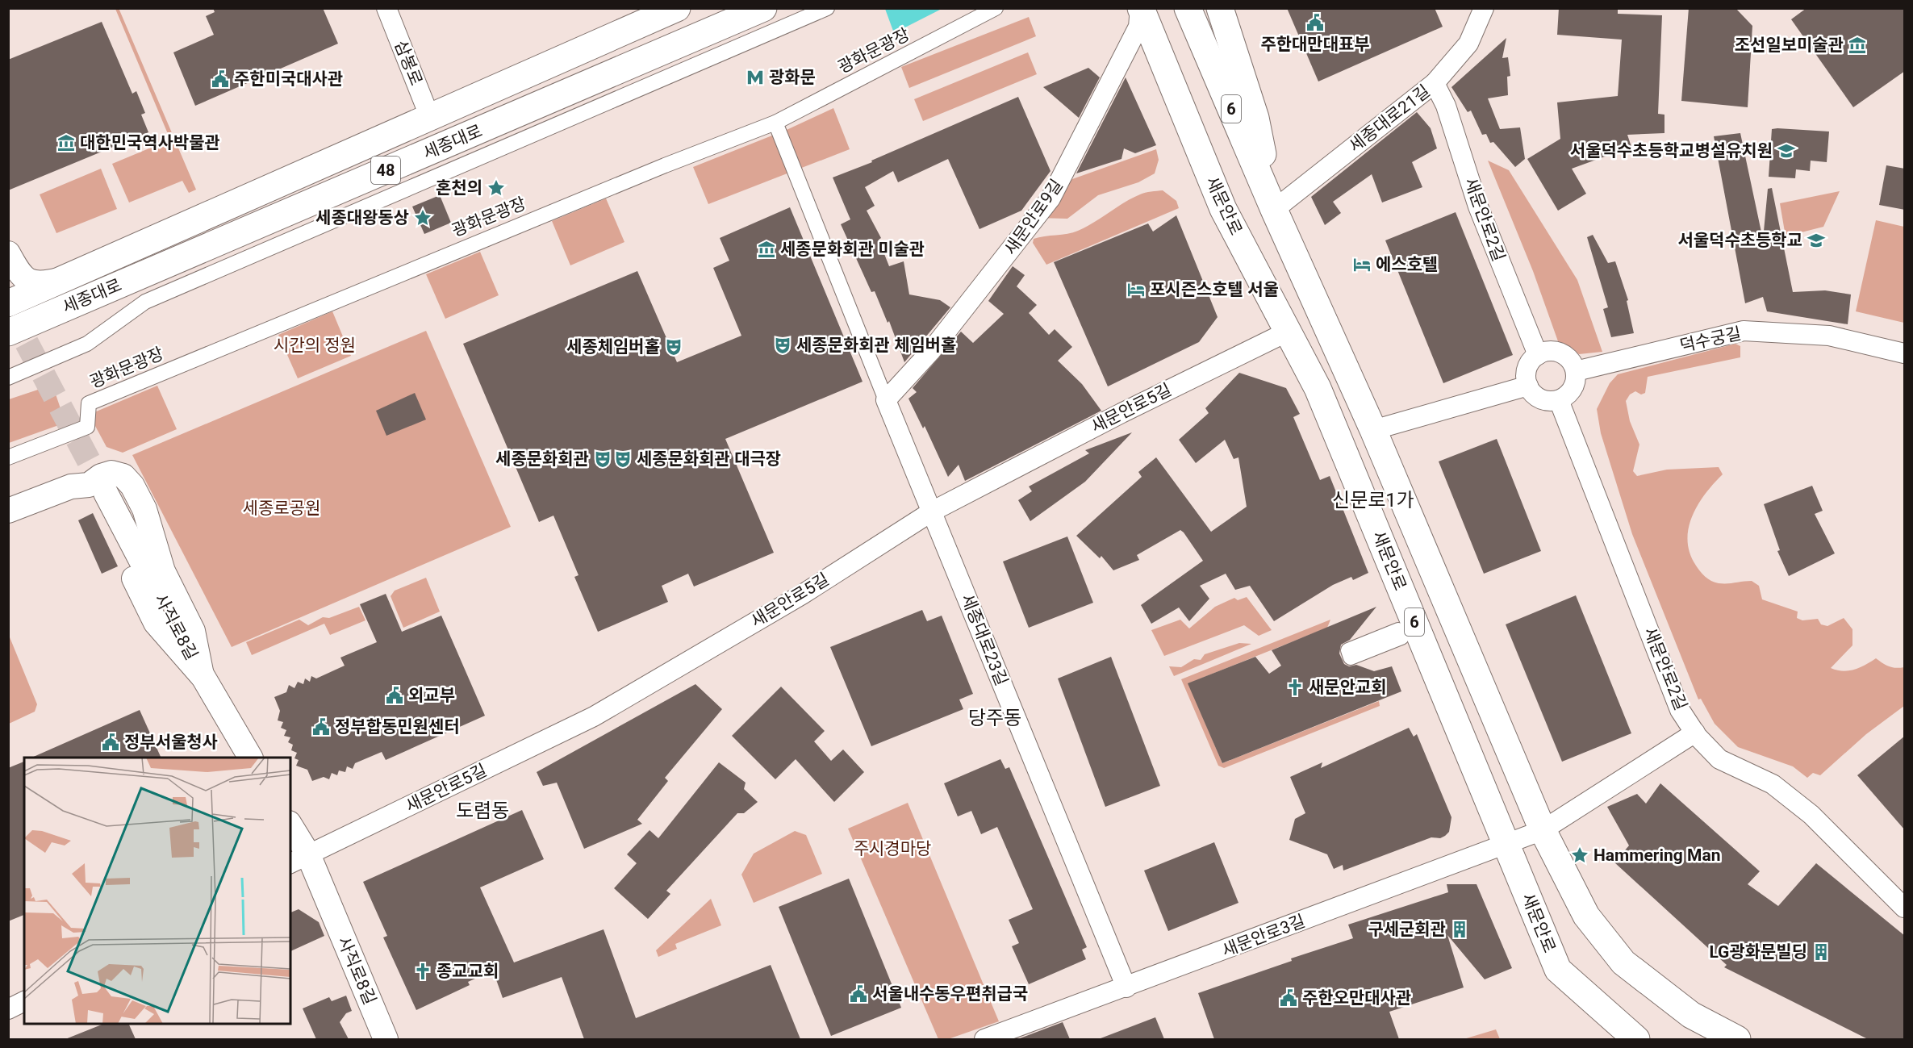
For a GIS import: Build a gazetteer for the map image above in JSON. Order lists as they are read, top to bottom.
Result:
{
  "streets": {
    "main road": [
      "6",
      "세종대로",
      "48",
      "새문안로"
    ],
    "street": [
      "광화문광장",
      "삼봉로",
      "세종대로21길",
      "새문안로9길",
      "새문안로2길",
      "덕수궁길",
      "새문안로5길",
      "사직로8길",
      "세종대로23길",
      "새문안로3길"
    ]
  },
  "crossings": [
    ["삼봉로", "세종대로"],
    ["6", "세종대로21길"],
    ["6", "새문안로3길"],
    ["세종대로21길", "새문안로2길"],
    ["새문안로", "새문안로9길"],
    ["새문안로", "새문안로5길"],
    ["새문안로", "새문안로3길"],
    ["새문안로9길", "세종대로23길"],
    ["새문안로2길", "덕수궁길"],
    ["새문안로5길", "사직로8길"],
    ["새문안로5길", "세종대로23길"],
    ["세종대로23길", "새문안로3길"]
  ],
  "districts": ["신문로1가", "당주동", "도렴동"],
  "parks": ["시간의 정원", "세종로공원", "주시경마당"],
  "places": {
    "public building": [
      "주한대만대표부",
      "주한미국대사관",
      "외교부",
      "정부합동민원센터",
      "정부서울청사",
      "서울내수동우편취급국",
      "주한오만대사관"
    ],
    "museum": ["조선일보미술관", "대한민국역사박물관", "세종문화회관 미술관"],
    "metro station": ["광화문"],
    "school or university": ["서울덕수초등학교병설유치원", "서울덕수초등학교"],
    "place": ["혼천의", "세종대왕동상", "Hammering Man"],
    "hotel": ["에스호텔", "포시즌스호텔 서울"],
    "theatre": [
      "세종문화회관 체임버홀",
      "세종체임버홀",
      "세종문화회관",
      "세종문화회관 대극장"
    ],
    "church": ["새문안교회", "종교교회"],
    "building": ["구세군회관", "LG광화문빌딩"]
  }
}
